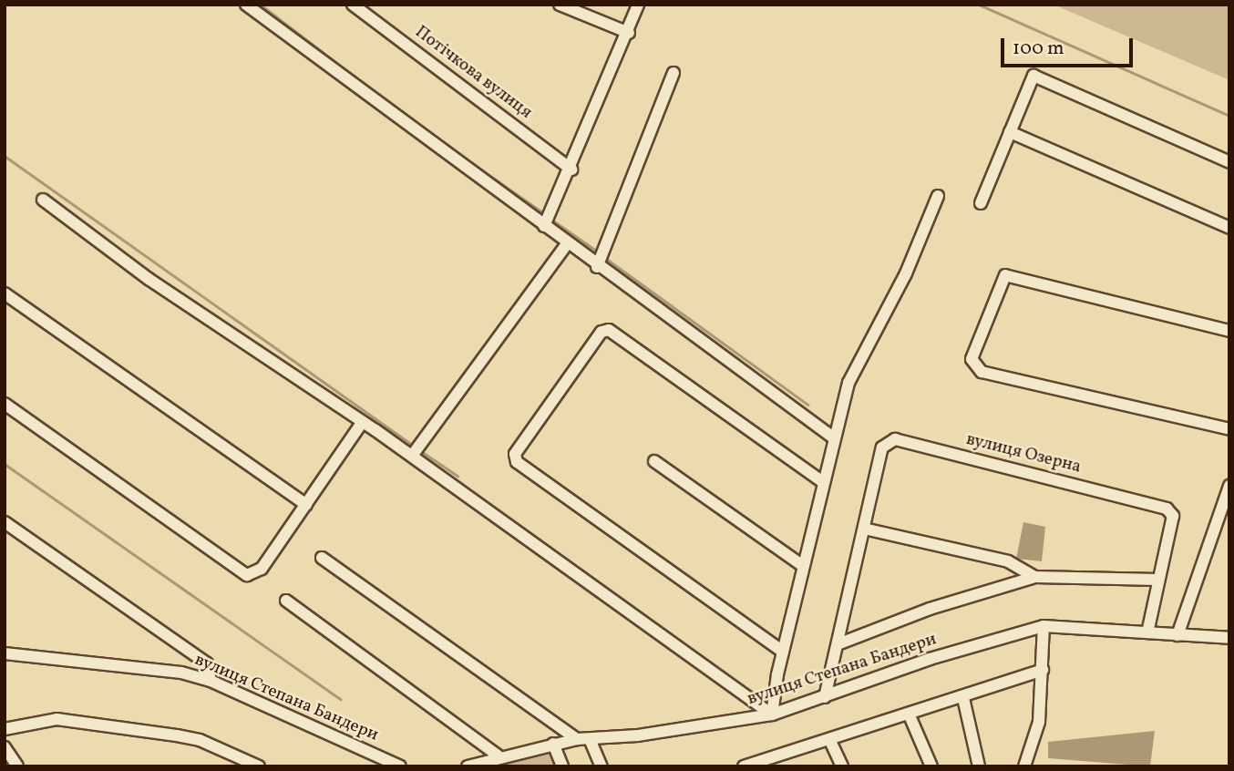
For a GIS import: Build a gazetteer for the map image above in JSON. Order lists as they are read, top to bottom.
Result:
{
  "streets": {
    "street": ["Потічкова вулиця", "вулиця Озерна", "вулиця Степана Бандери"]
  },
  "crossings": [
    ["вулиця Озерна", "вулиця Степана Бандери"]
  ],
  "scale_bar": "100 m"
}
